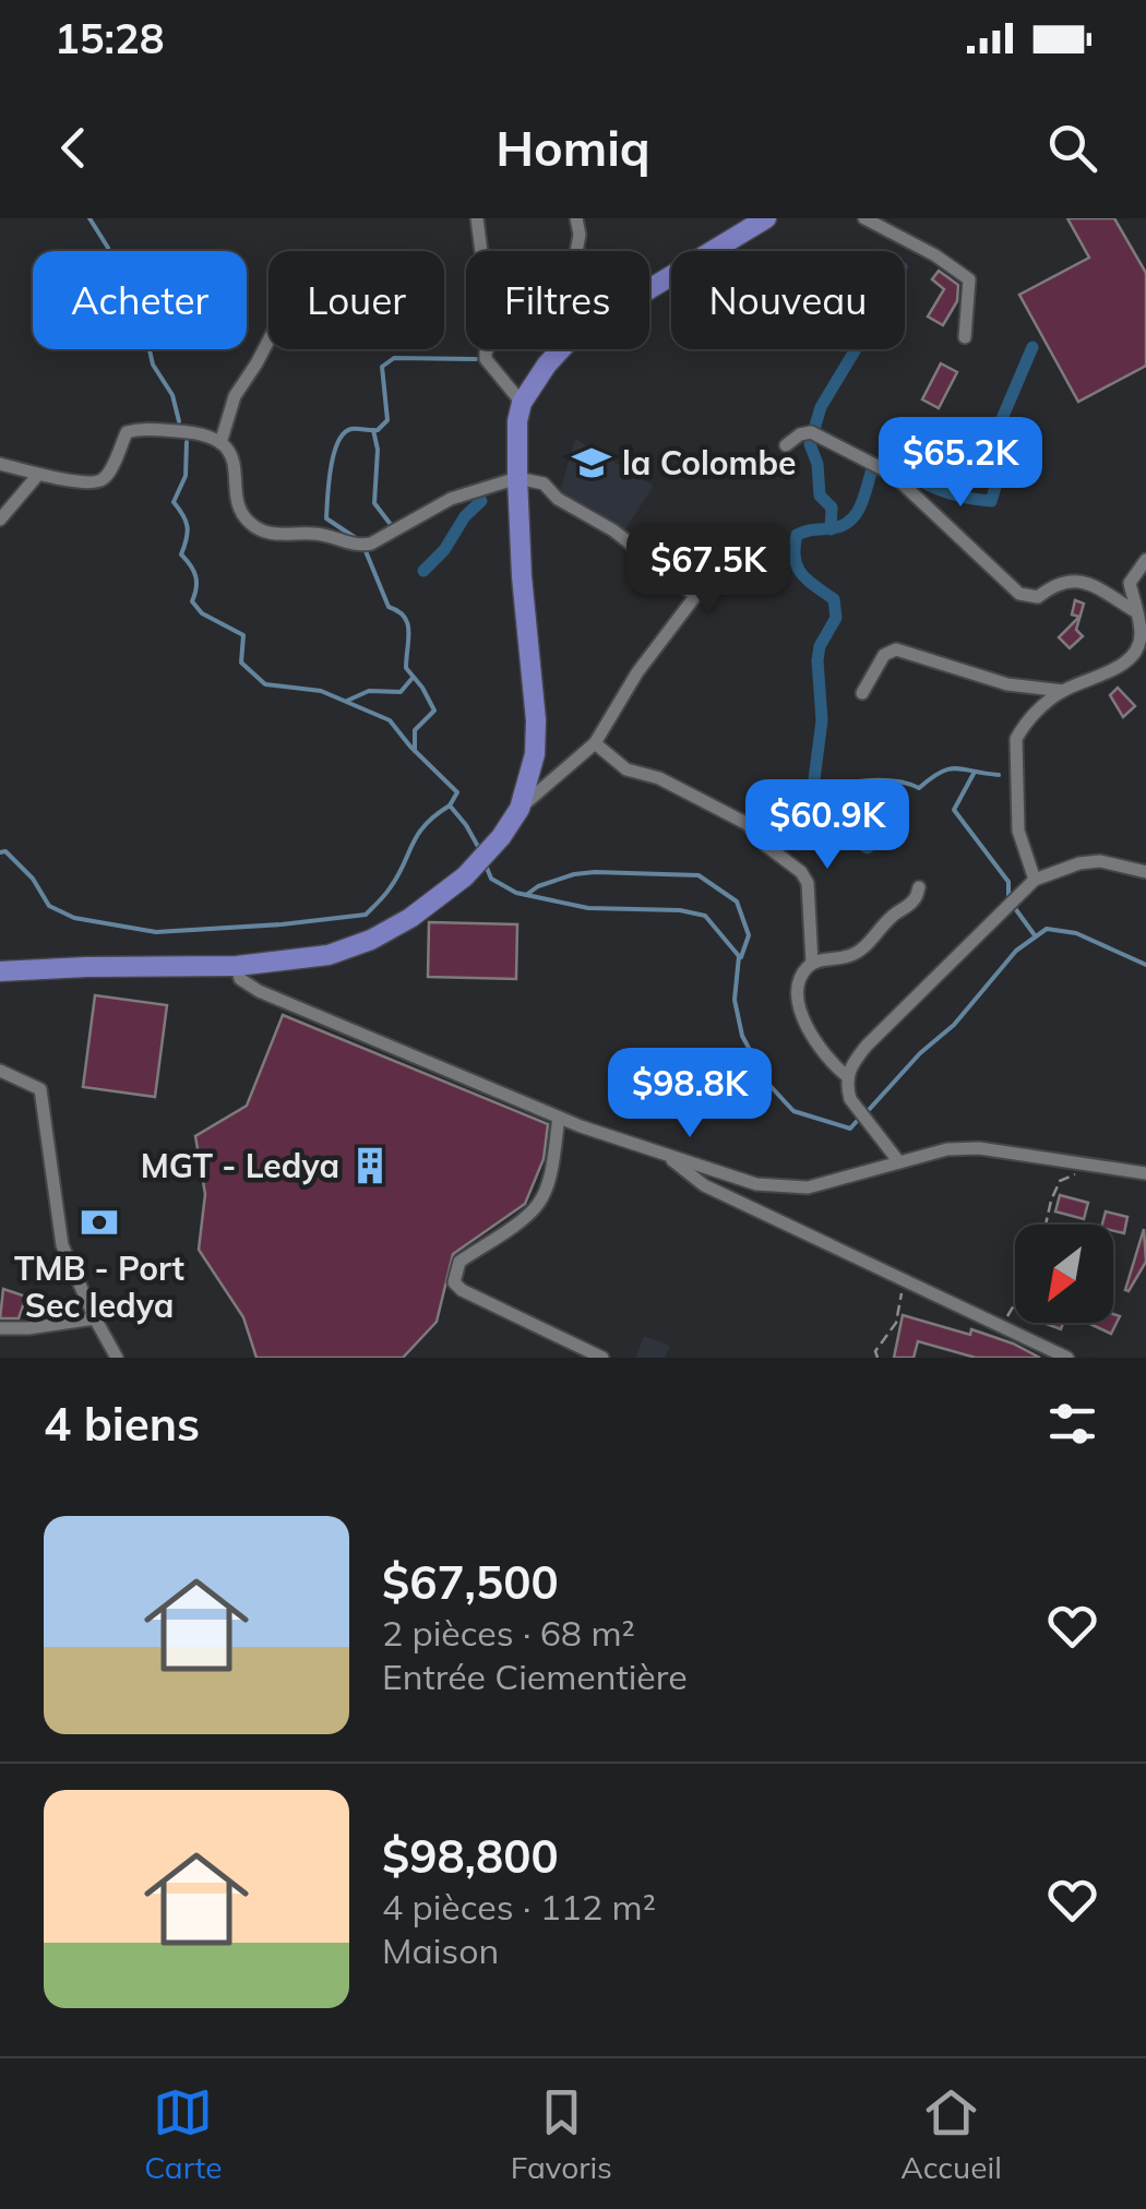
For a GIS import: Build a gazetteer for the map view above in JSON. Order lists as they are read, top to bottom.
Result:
{
  "places": {
    "school or university": ["la Colombe"],
    "building": ["MGT - Ledya"],
    "bank": ["TMB - Port Sec ledya"]
  },
  "north": "bottom left",
  "page": {
    "status": "15:28",
    "header": "Homiq",
    "chip": [
      "Acheter",
      "Louer",
      "Filtres",
      "Nouveau"
    ],
    "price": [
      "$65.2K",
      "$67.5K",
      "$60.9K",
      "$98.8K"
    ],
    "heading": "4 biens",
    "list": [
      {
        "name": "$67,500",
        "note": "2 pièces · 68 m² · Entrée Ciementière"
      },
      {
        "name": "$98,800",
        "note": "4 pièces · 112 m² · Maison"
      }
    ],
    "tabs": ["Carte", "Favoris", "Accueil"]
  }
}
